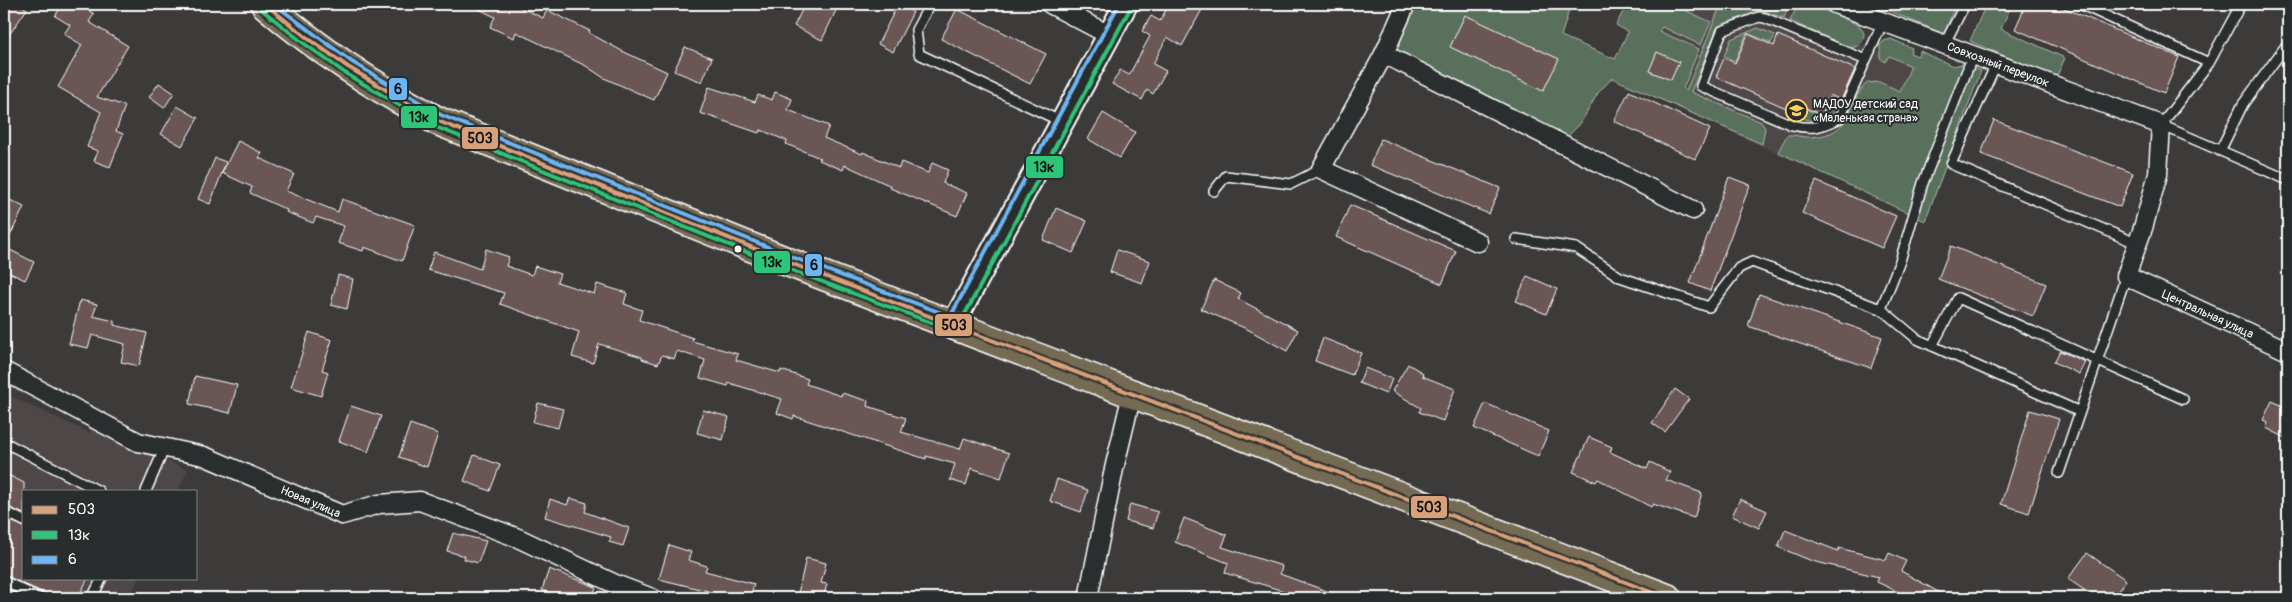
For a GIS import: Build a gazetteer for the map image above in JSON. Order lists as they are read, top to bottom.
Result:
{
  "streets": {
    "street": ["Совхозный переулок", "Центральная улица", "Новая улица"]
  },
  "places": {
    "school or university": ["МАДОУ детский сад «Маленькая страна»"]
  },
  "lines": ["transit line 503", "transit line 6", "transit line 13к"],
  "legend": ["503", "13к", "6"]
}
